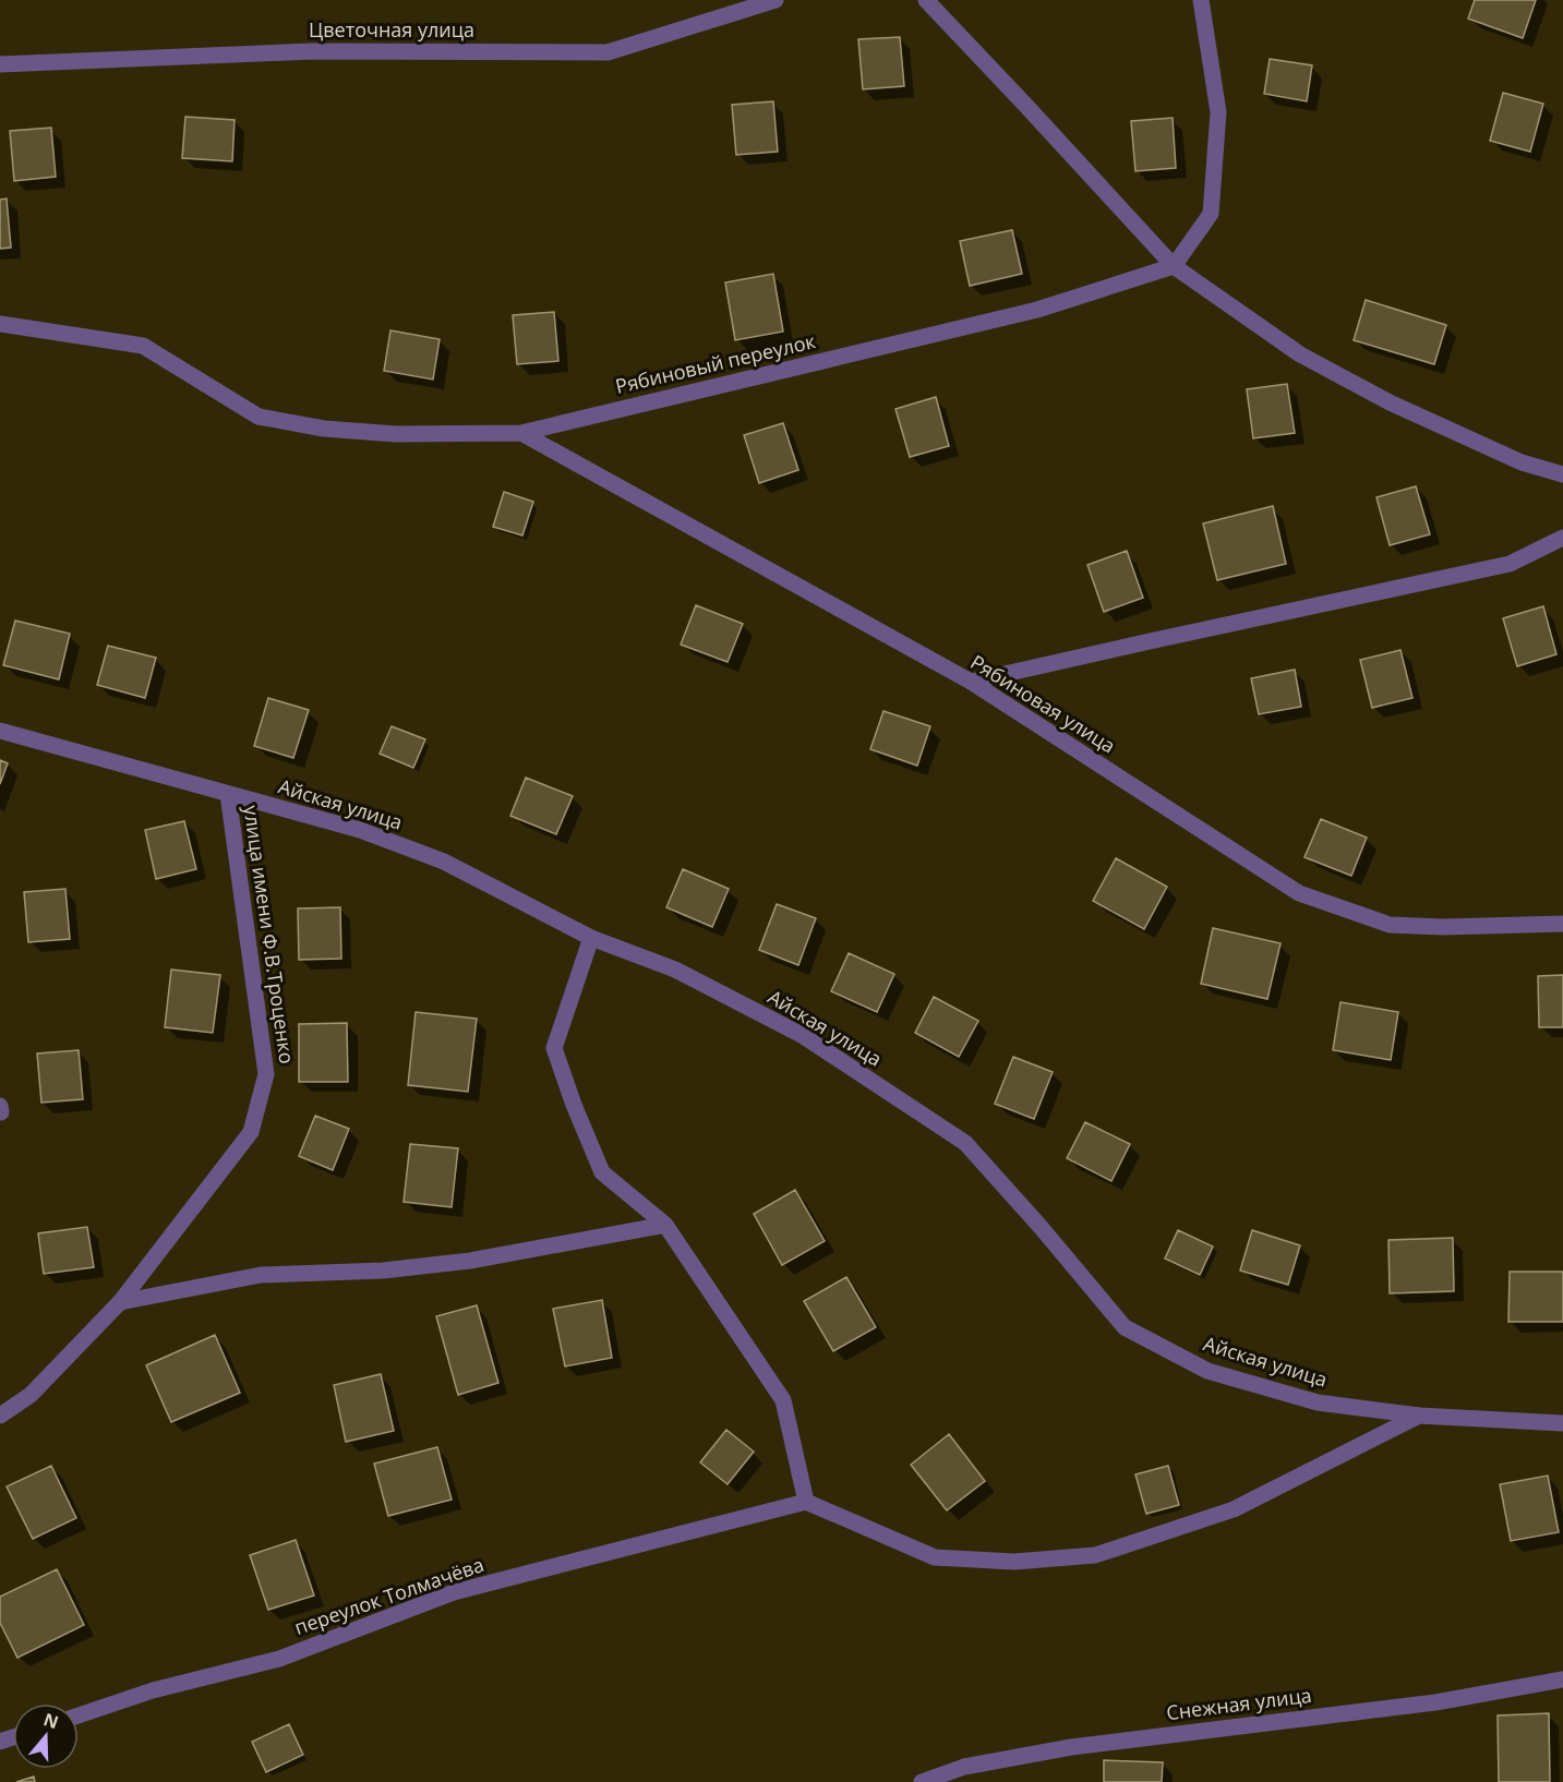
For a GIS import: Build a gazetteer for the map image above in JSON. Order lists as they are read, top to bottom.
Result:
{
  "streets": {
    "street": [
      "Цветочная улица",
      "Рябиновый переулок",
      "Рябиновая улица",
      "Айская улица",
      "улица имени Ф.В.Троценко",
      "переулок Толмачёва",
      "Снежная улица"
    ]
  },
  "crossings": [
    ["Рябиновый переулок", "Рябиновая улица"],
    ["Айская улица", "улица имени Ф.В.Троценко"]
  ],
  "north": "top"
}
